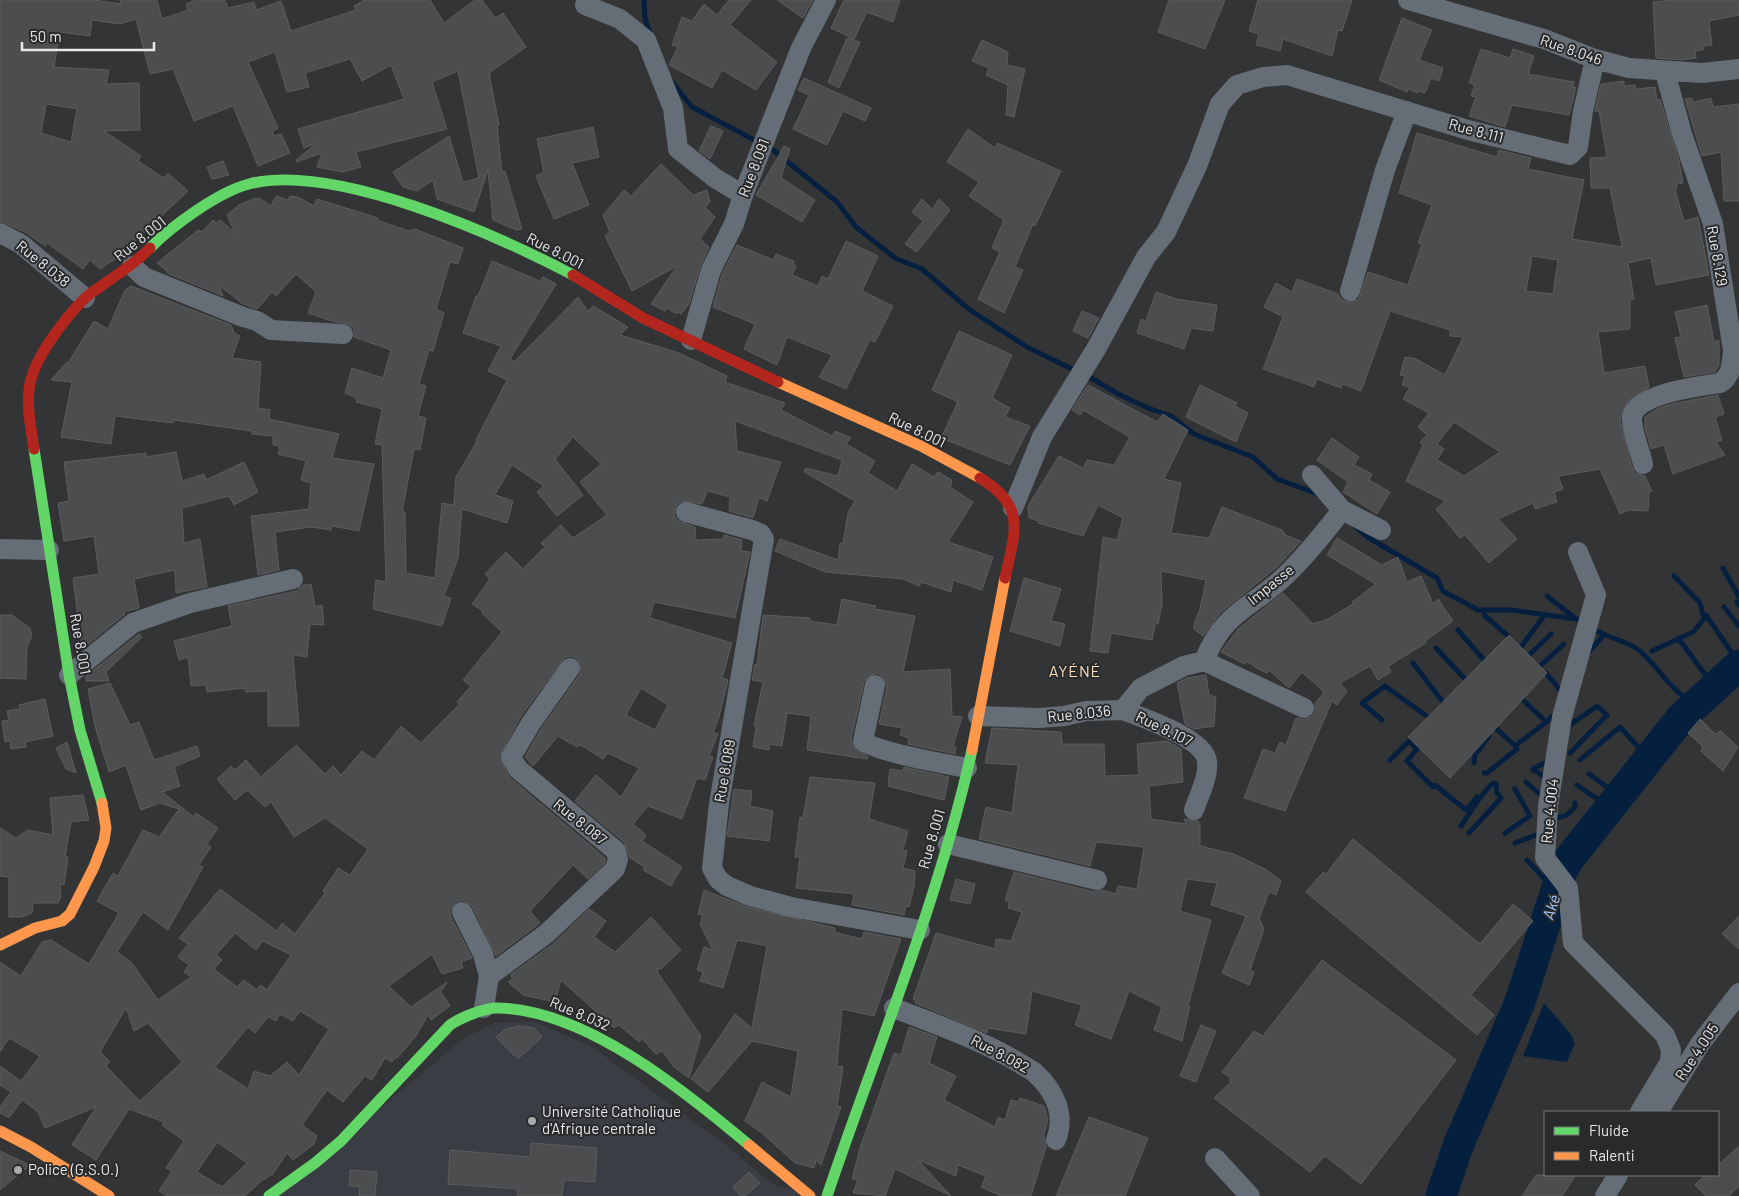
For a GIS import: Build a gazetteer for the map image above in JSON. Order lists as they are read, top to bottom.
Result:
{
  "streets": {
    "street": [
      "Rue 8.046",
      "Rue 8.111",
      "Rue 8.091",
      "Rue 8.001",
      "Rue 8.129",
      "Rue 8.038",
      "Impasse",
      "Rue 8.036",
      "Rue 8.107",
      "Rue 8.089",
      "Rue 4.004",
      "Rue 8.087",
      "Rue 8.032",
      "Rue 4.005",
      "Rue 8.082"
    ]
  },
  "crossings": [
    ["Rue 8.046", "Rue 8.111"],
    ["Rue 8.046", "Rue 8.129"],
    ["Rue 8.111", "Rue 8.001"],
    ["Rue 8.091", "Rue 8.001"],
    ["Rue 8.001", "Rue 8.038"],
    ["Rue 8.001", "Rue 8.036"],
    ["Rue 8.001", "Rue 8.089"],
    ["Rue 8.001", "Rue 8.082"],
    ["Impasse", "Rue 8.036"],
    ["Rue 8.036", "Rue 8.107"]
  ],
  "districts": ["AYÉNÉ"],
  "water": ["Aké"],
  "places": ["Université Catholique d'Afrique centrale", "Police (G.S.O.)"],
  "legend": ["Fluide", "Ralenti"],
  "scale_bar": "50 m"
}
